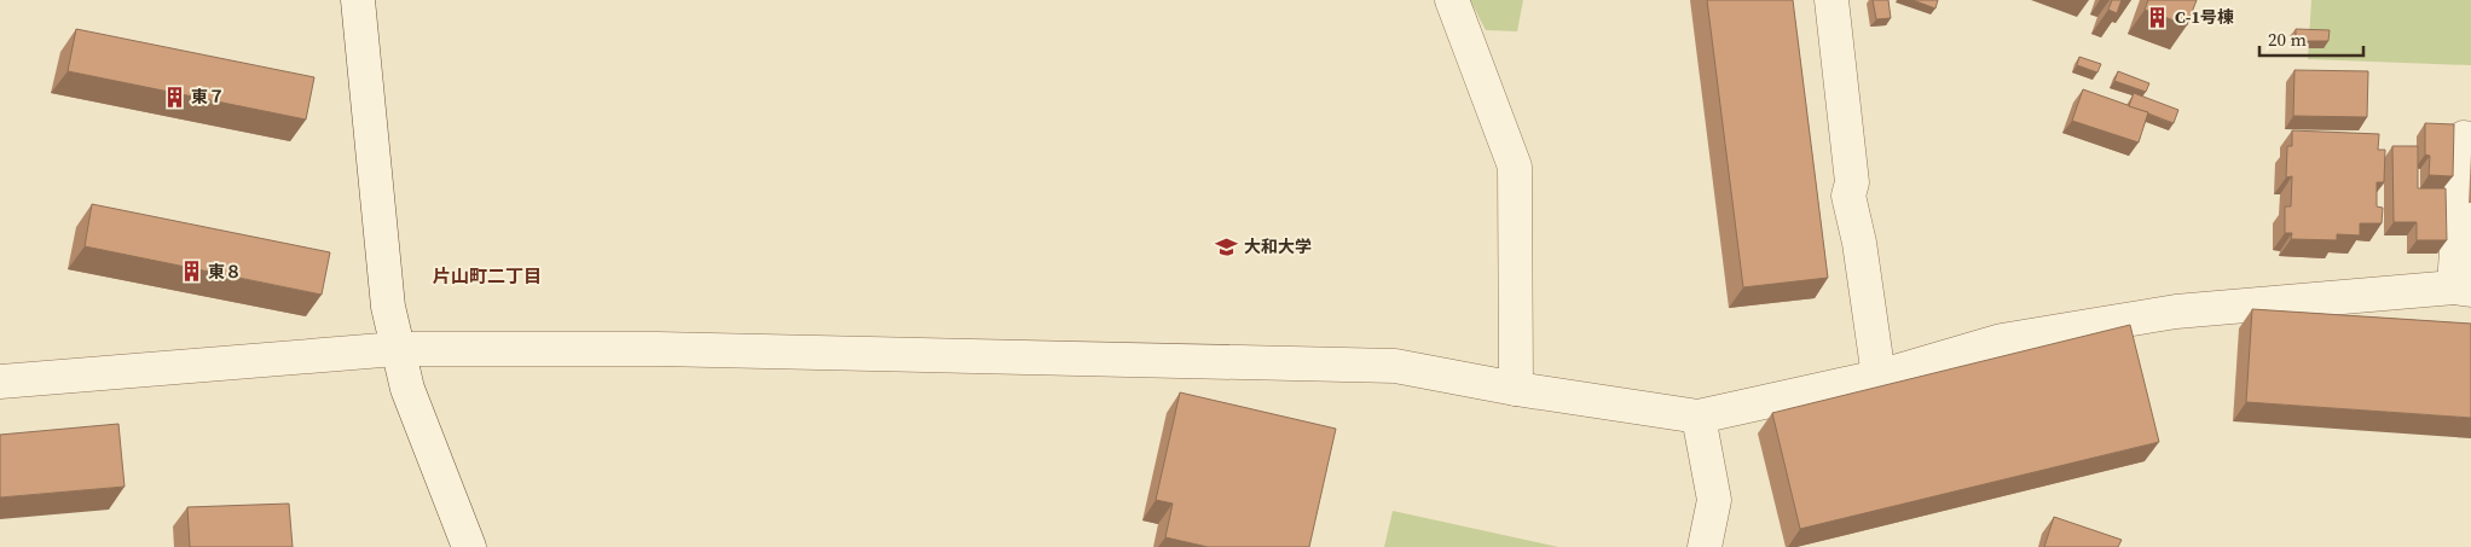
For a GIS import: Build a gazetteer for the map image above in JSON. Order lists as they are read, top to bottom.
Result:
{
  "districts": ["片山町二丁目"],
  "places": {
    "building": ["C-1号棟", "東７", "東８"],
    "school or university": ["大和大学"]
  },
  "scale_bar": "20 m"
}
